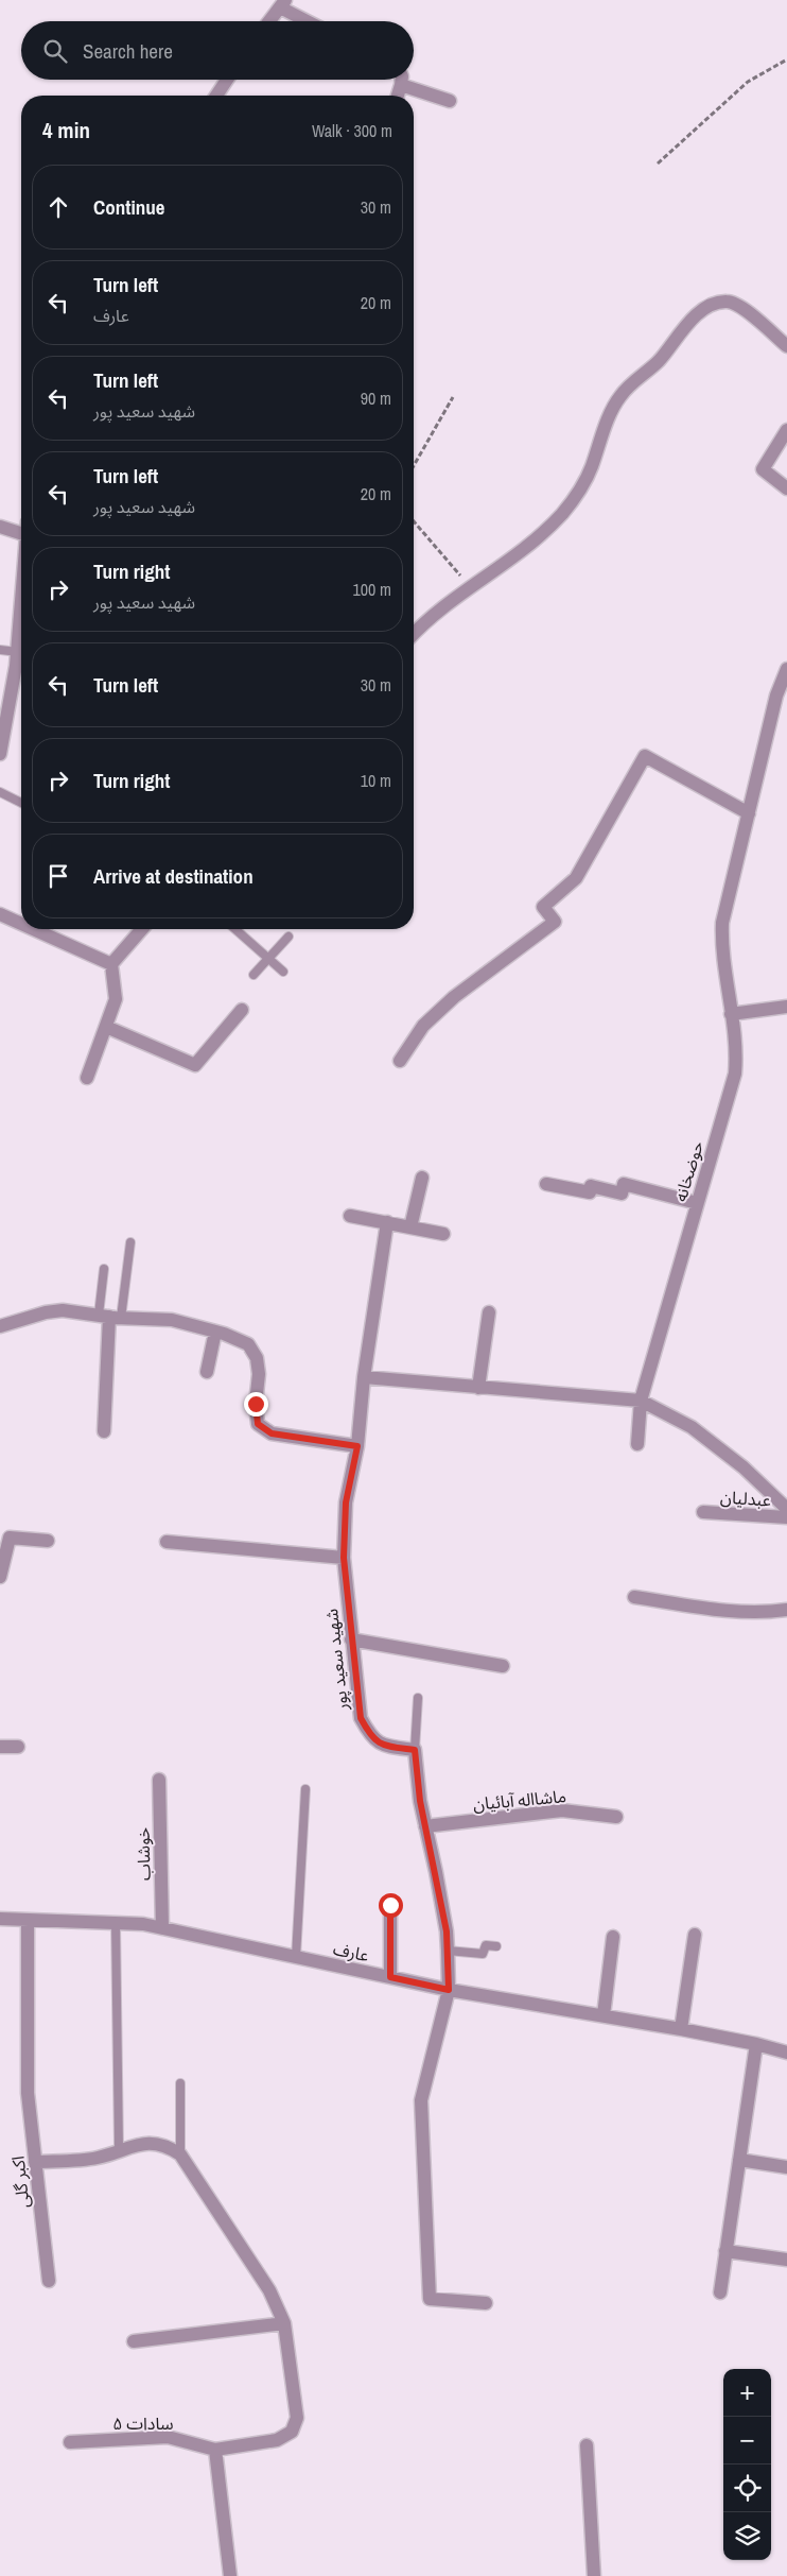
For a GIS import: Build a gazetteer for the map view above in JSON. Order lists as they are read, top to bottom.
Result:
{
  "streets": {
    "street": [
      "حوضخانه",
      "عبدلیان",
      "شهید سعید پور",
      "ماشااله آبائیان",
      "خوشاب",
      "عارف",
      "اکبر گلی",
      "سادات ۵"
    ]
  },
  "crossings": [
    ["خوشاب", "عارف"],
    ["عارف", "اکبر گلی"]
  ],
  "page": {
    "search": "Search here",
    "heading": ["4 min", "Walk · 300 m"],
    "list": [
      ["Continue", "30 m"],
      ["Turn left", "عارف", "20 m"],
      ["Turn left", "شهید سعید پور", "90 m"],
      ["Turn left", "شهید سعید پور", "20 m"],
      ["Turn right", "شهید سعید پور", "100 m"],
      ["Turn left", "30 m"],
      ["Turn right", "10 m"],
      "Arrive at destination"
    ],
    "map_buttons": ["+", "−"]
  }
}
